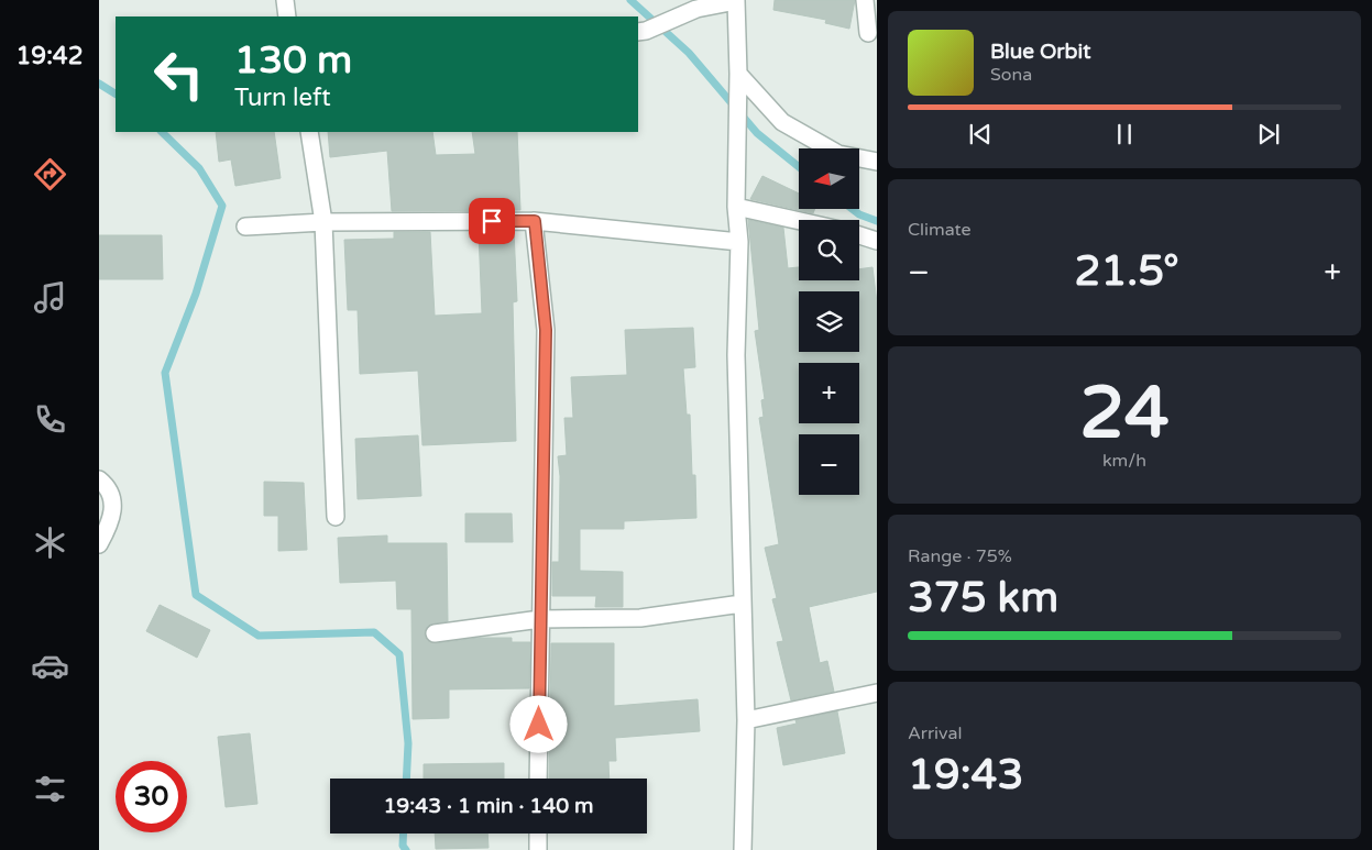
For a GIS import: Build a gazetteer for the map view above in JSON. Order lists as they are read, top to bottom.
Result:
{
  "north": "left",
  "page": {
    "tabs": "19:42",
    "turn": ["130 m", "Turn left"],
    "song": ["Blue Orbit", "Sona"],
    "map_buttons": ["+", "−"],
    "tile": [
      "Climate",
      ["24", "km/h"],
      ["Range · 75%", "375 km"],
      ["Arrival", "19:43"]
    ],
    "heat": ["−", "21.5°", "+"],
    "limit": "30",
    "trip": "19:43 · 1 min · 140 m"
  }
}
